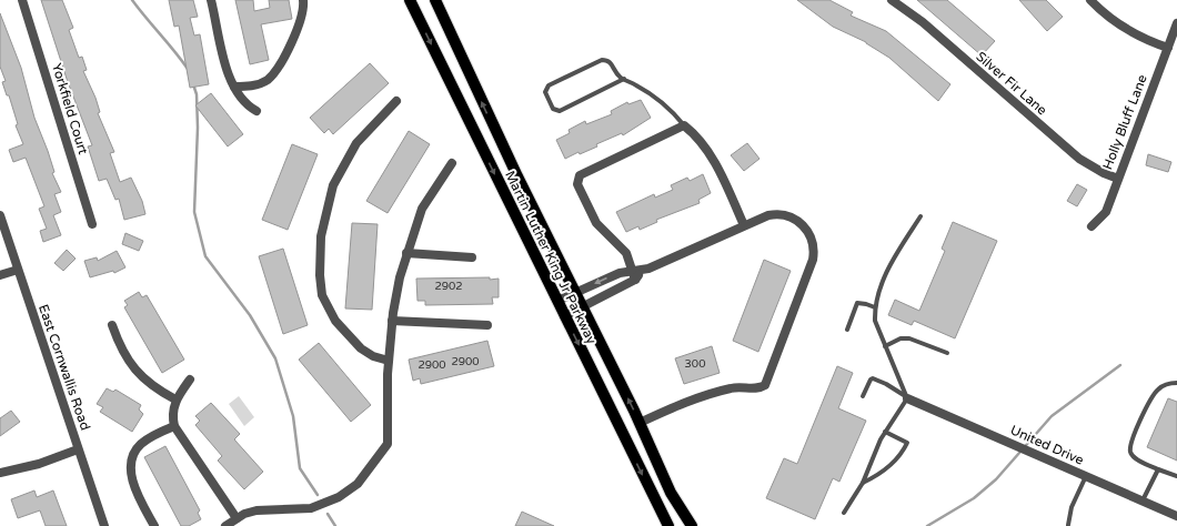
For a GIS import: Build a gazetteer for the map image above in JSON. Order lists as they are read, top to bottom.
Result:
{
  "streets": {
    "main road": ["Martin Luther King Jr Parkway"],
    "street": [
      "Silver Fir Lane",
      "Yorkfield Court",
      "Holly Bluff Lane",
      "East Cornwallis Road",
      "United Drive"
    ]
  },
  "crossings": [
    ["Silver Fir Lane", "Holly Bluff Lane"]
  ],
  "house_numbers": [
    "2902",
    "2900",
    "300",
    "2900"
  ]
}
